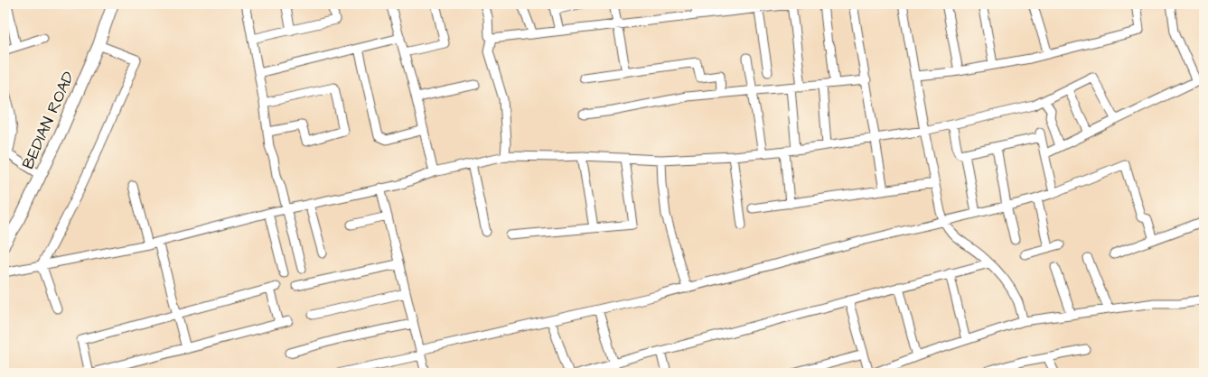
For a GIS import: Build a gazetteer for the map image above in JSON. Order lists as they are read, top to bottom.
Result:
{
  "streets": {
    "main road": ["BEDIAN ROAD"]
  }
}
